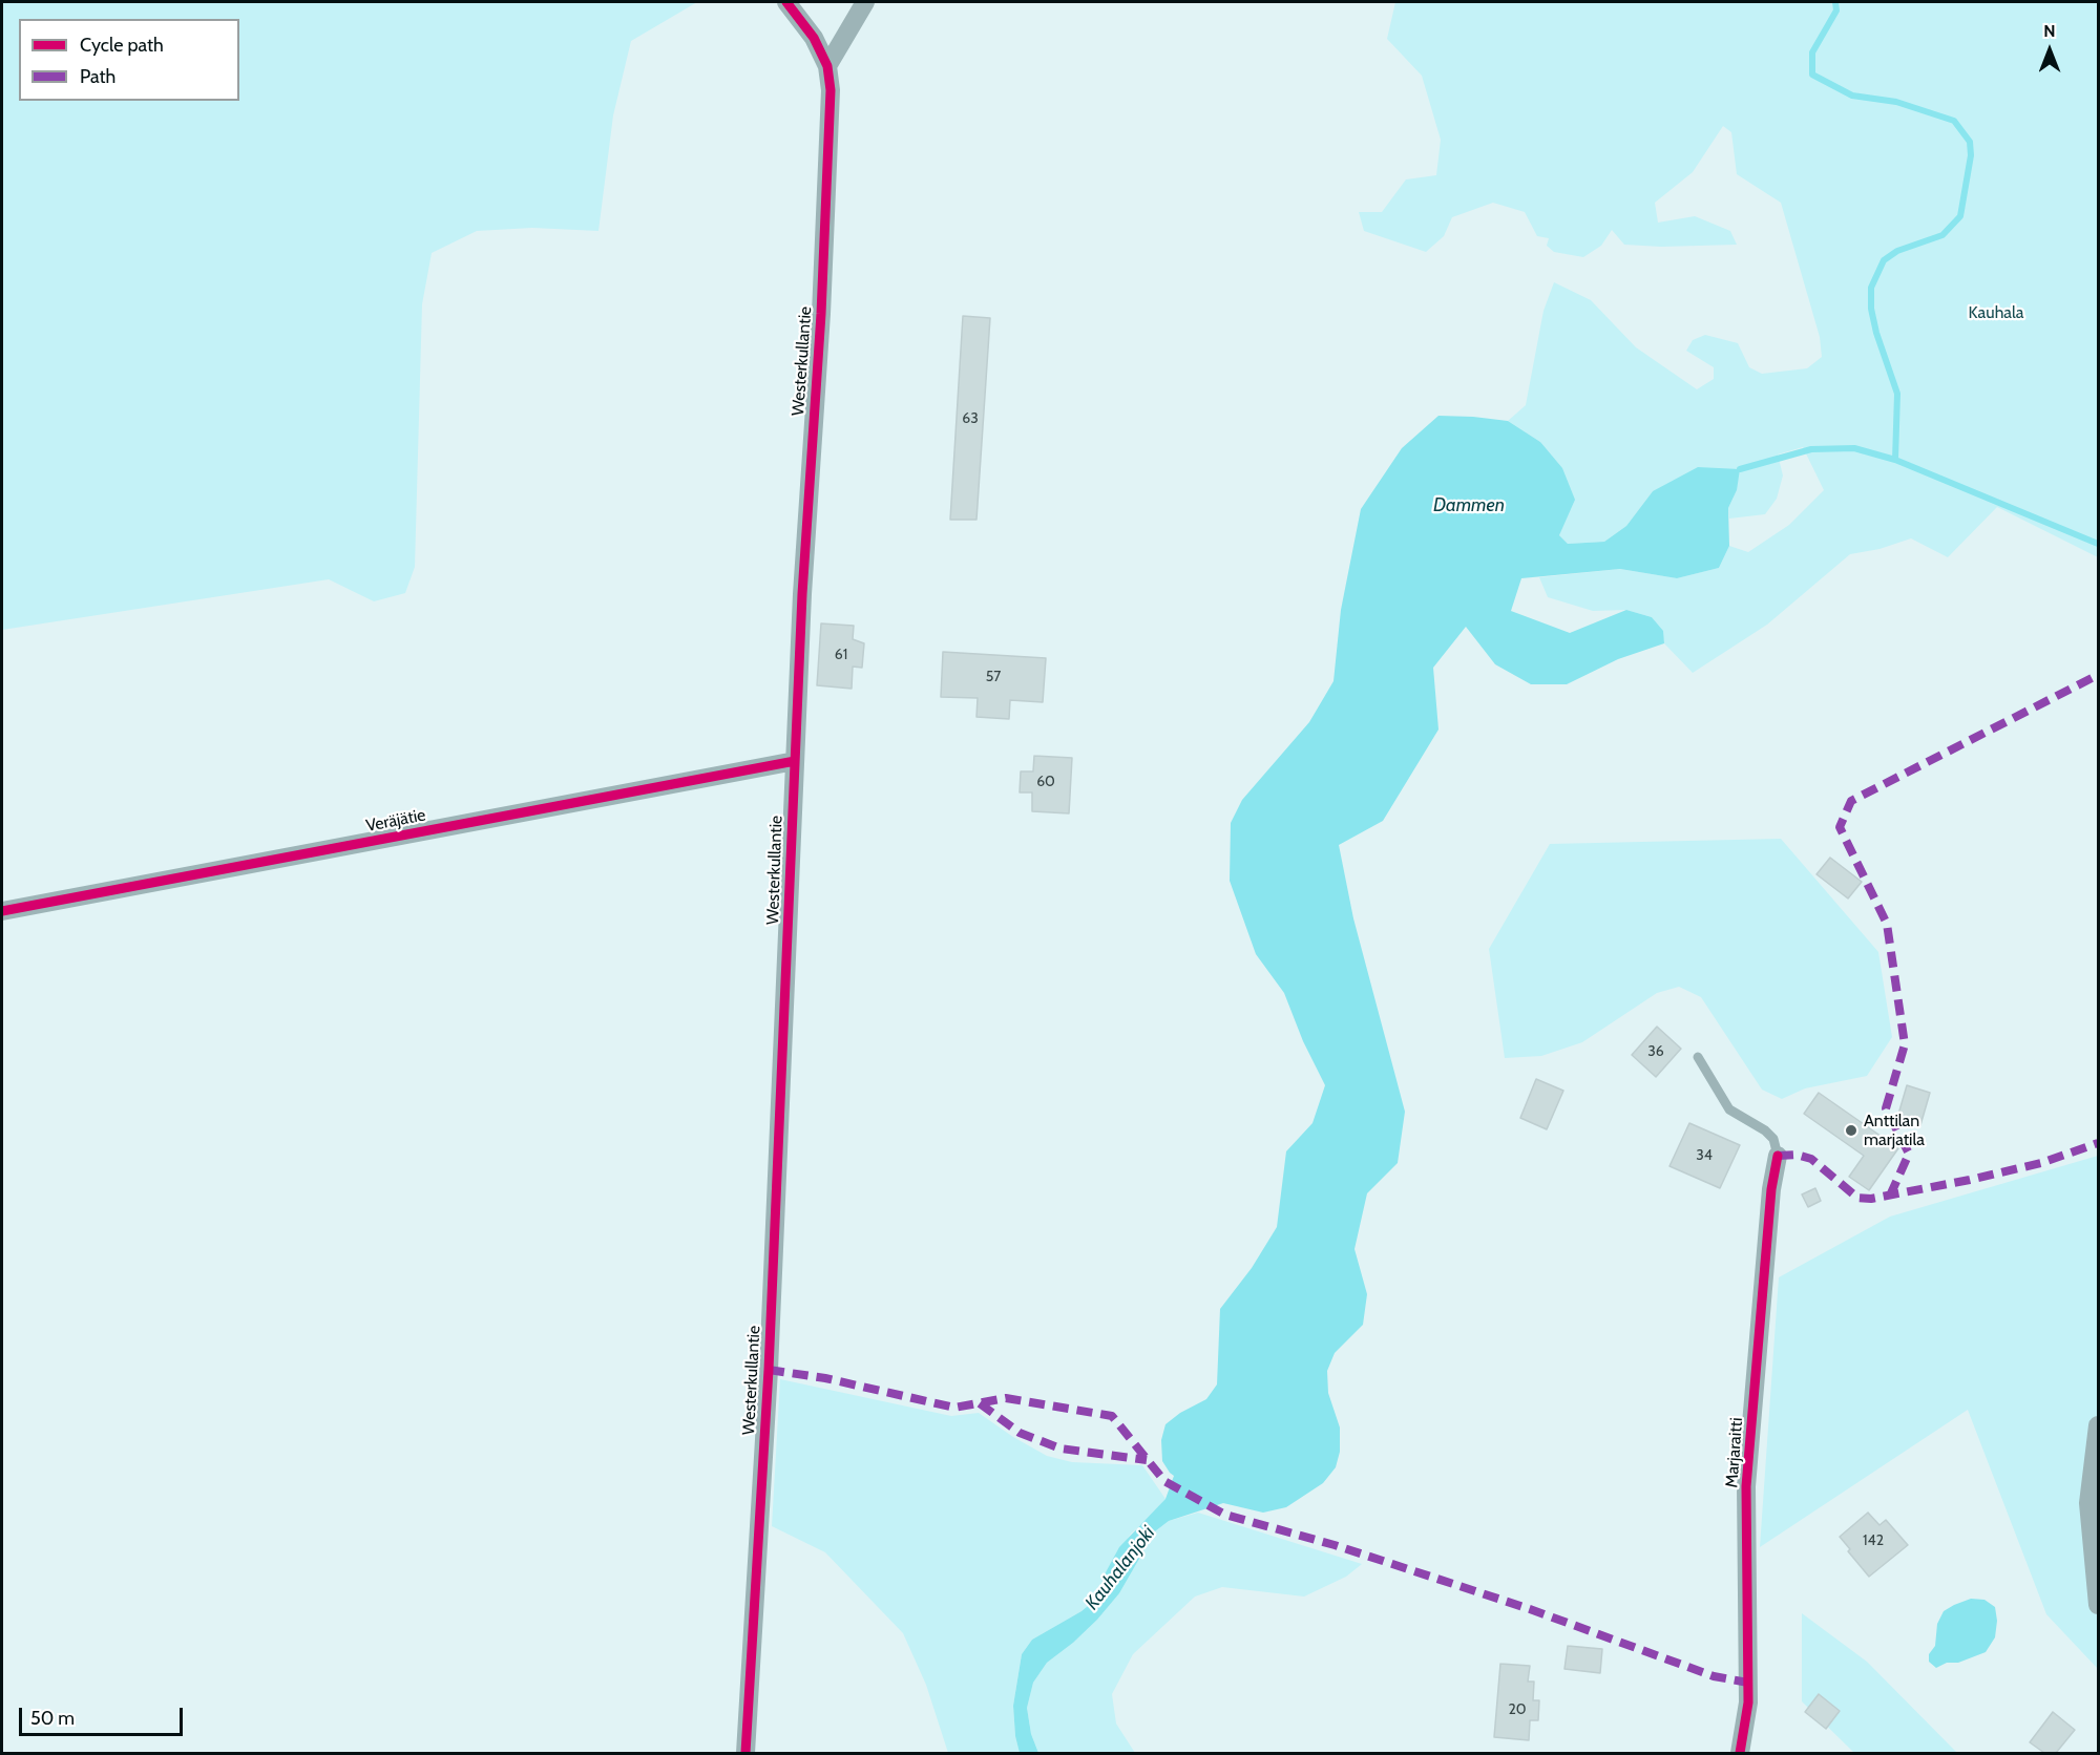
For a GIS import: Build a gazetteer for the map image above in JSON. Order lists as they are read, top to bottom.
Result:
{
  "streets": {
    "street": ["Westerkullantie", "Veräjätie", "Marjaraitti"]
  },
  "crossings": [
    ["Westerkullantie", "Veräjätie"]
  ],
  "water": ["Dammen", "Kauhalanjoki"],
  "parks": ["Kauhala"],
  "places": ["Anttilan marjatila"],
  "house_numbers": [
    "63",
    "61",
    "57",
    "60",
    "36",
    "34",
    "142",
    "20"
  ],
  "legend": ["Cycle path", "Path"],
  "scale_bar": "50 m",
  "north": "top"
}
